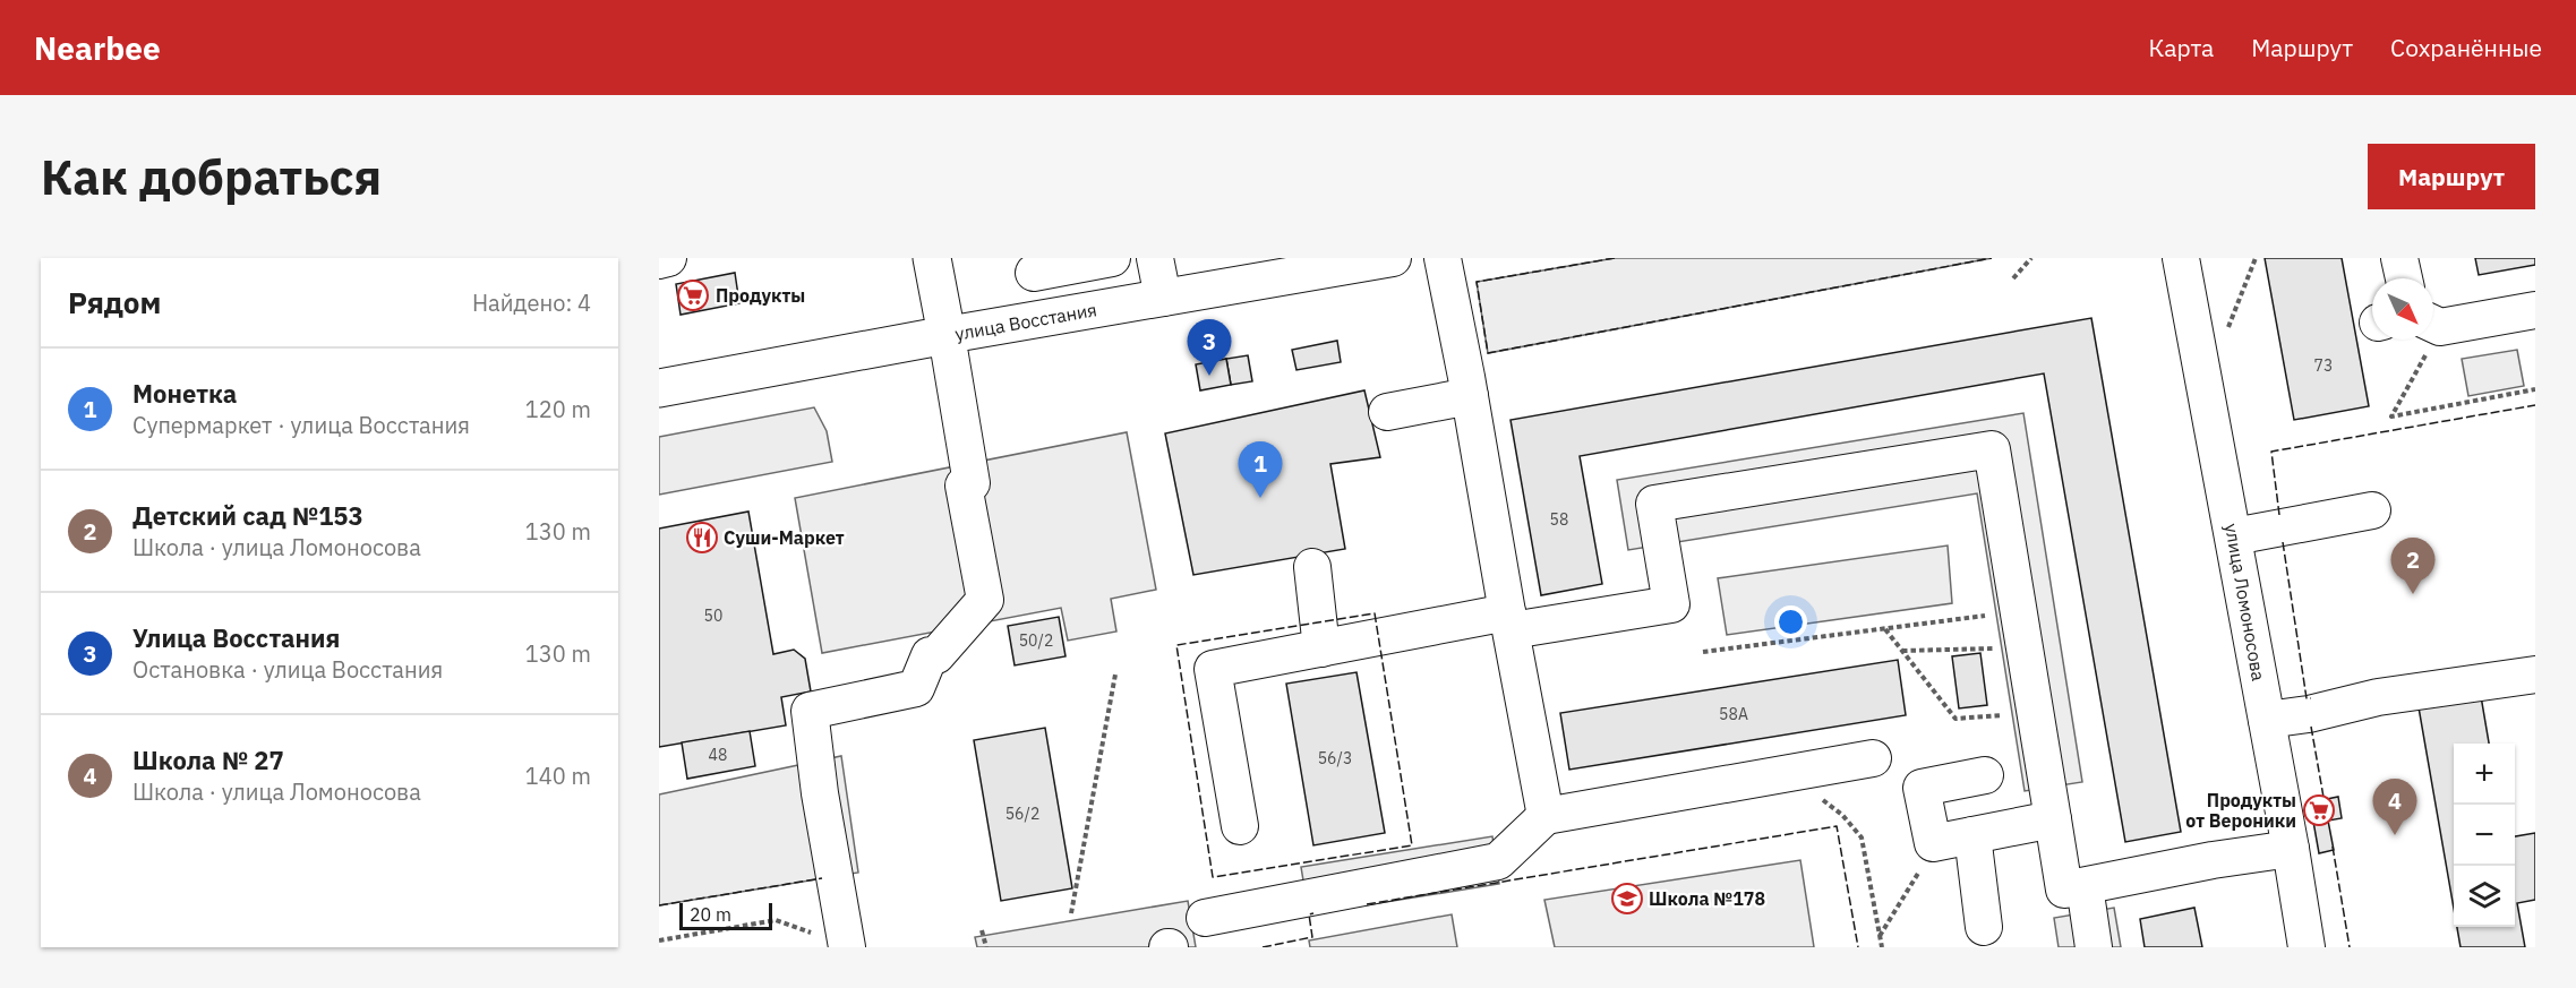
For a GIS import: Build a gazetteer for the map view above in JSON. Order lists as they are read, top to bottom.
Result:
{
  "streets": {
    "main road": ["улица Восстания"],
    "street": ["улица Ломоносова"]
  },
  "places": {
    "supermarket": ["Продукты", "Продукты от Вероники"],
    "restaurant": ["Суши-Маркет"],
    "school or university": ["Школа №178"]
  },
  "house_numbers": [
    "73",
    "58",
    "50",
    "50/2",
    "58А",
    "48",
    "56/3",
    "56/2"
  ],
  "scale_bar": "20 m",
  "north": "bottom right",
  "page": {
    "header": "Nearbee",
    "nav": ["Карта", "Маршрут", "Сохранённые"],
    "buttons": "Маршрут",
    "title": "Как добраться",
    "heading": ["Рядом", "Найдено: 4"],
    "pins": [
      "3",
      "1",
      "2",
      "4"
    ],
    "list": [
      {
        "mark": "1",
        "name": "Монетка",
        "note": "Супермаркет · улица Восстания",
        "value": "120 m"
      },
      {
        "mark": "2",
        "name": "Детский сад №153",
        "note": "Школа · улица Ломоносова",
        "value": "130 m"
      },
      {
        "mark": "3",
        "name": "Улица Восстания",
        "note": "Остановка · улица Восстания",
        "value": "130 m"
      },
      {
        "mark": "4",
        "name": "Школа № 27",
        "note": "Школа · улица Ломоносова",
        "value": "140 m"
      }
    ],
    "map_buttons": ["+", "−"],
    "scale": "20 m"
  }
}
